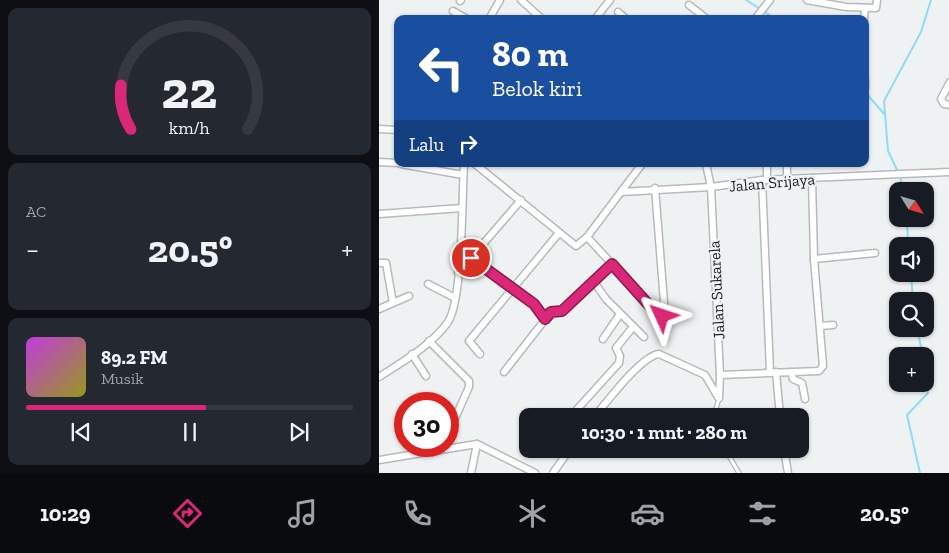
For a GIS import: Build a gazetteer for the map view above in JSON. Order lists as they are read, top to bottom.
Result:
{
  "streets": {
    "street": ["Jalan Srijaya", "Jalan Sukarela"]
  },
  "crossings": [
    ["Jalan Srijaya", "Jalan Sukarela"]
  ],
  "north": "bottom right",
  "page": {
    "turn": ["80 m", "Belok kiri"],
    "then": "Lalu",
    "tile": "AC",
    "map_buttons": "+",
    "heat": ["−", "20.5°", "+"],
    "song": ["89.2 FM", "Musik"],
    "limit": "30",
    "trip": "10:30 · 1 mnt · 280 m",
    "tabs": ["10:29", "20.5°"],
    "gauge": ["22", "km/h"]
  }
}
